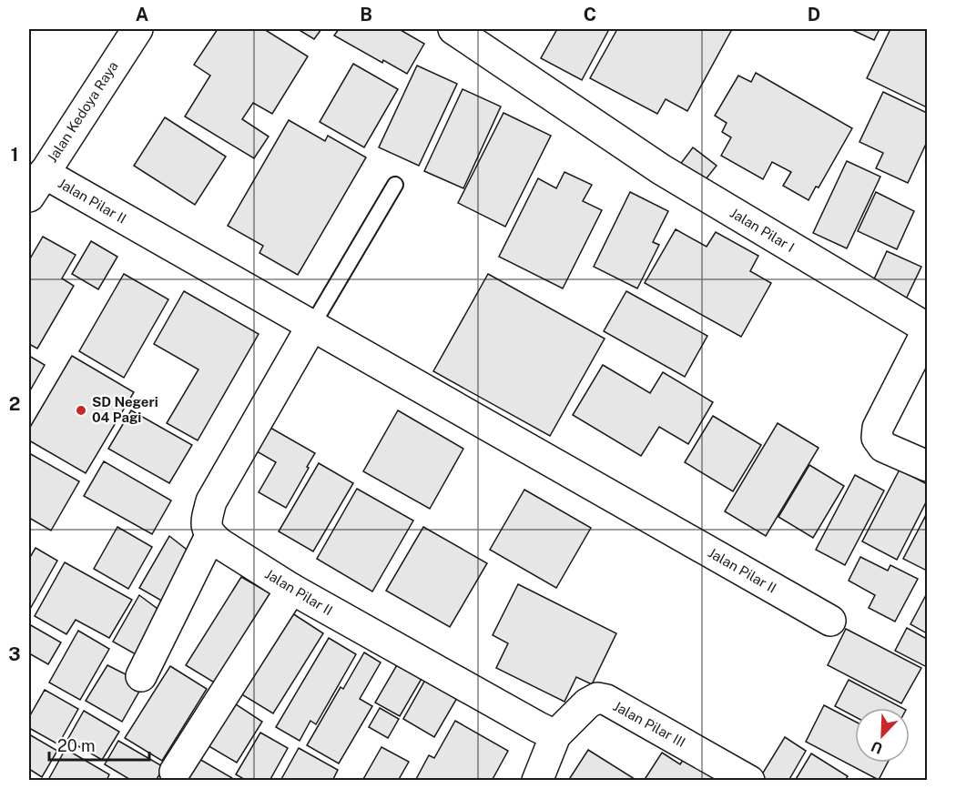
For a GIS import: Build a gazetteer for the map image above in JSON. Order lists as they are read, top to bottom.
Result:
{
  "streets": {
    "street": [
      "Jalan Kedoya Raya",
      "Jalan Pilar II",
      "Jalan Pilar I",
      "Jalan Pilar III"
    ]
  },
  "crossings": [
    ["Jalan Kedoya Raya", "Jalan Pilar II"],
    ["Jalan Pilar II", "Jalan Pilar III"]
  ],
  "places": ["SD Negeri 04 Pagi"],
  "scale_bar": "20 m",
  "north": "bottom left",
  "grid": {
    "columns": [
      "A",
      "B",
      "C",
      "D"
    ],
    "rows": ["1", "2", "3"]
  }
}
